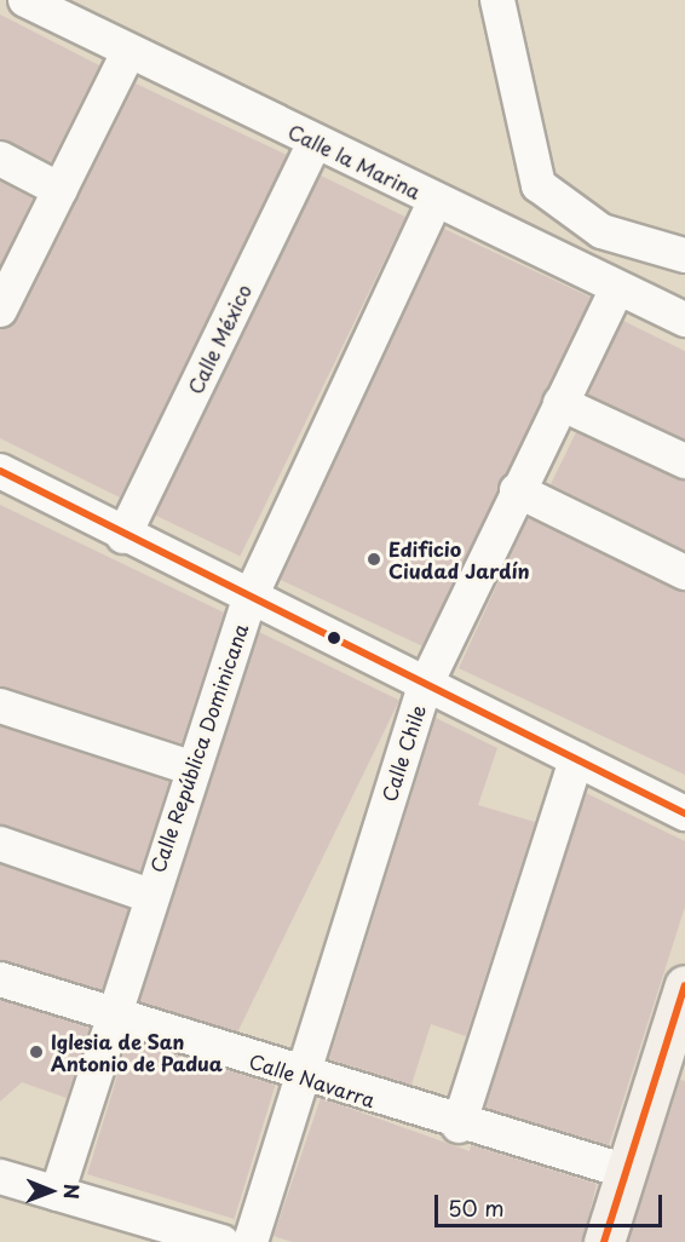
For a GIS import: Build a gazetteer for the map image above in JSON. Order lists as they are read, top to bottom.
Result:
{
  "streets": {
    "street": [
      "Calle la Marina",
      "Calle México",
      "Calle República Dominicana",
      "Calle Chile",
      "Calle Navarra"
    ]
  },
  "crossings": [
    ["Calle la Marina", "Calle México"],
    ["Calle la Marina", "Calle República Dominicana"],
    ["Calle la Marina", "Calle Chile"],
    ["Calle República Dominicana", "Calle Navarra"],
    ["Calle Chile", "Calle Navarra"]
  ],
  "places": ["Edificio Ciudad Jardín", "Iglesia de San Antonio de Padua"],
  "scale_bar": "50 m",
  "north": "right"
}
